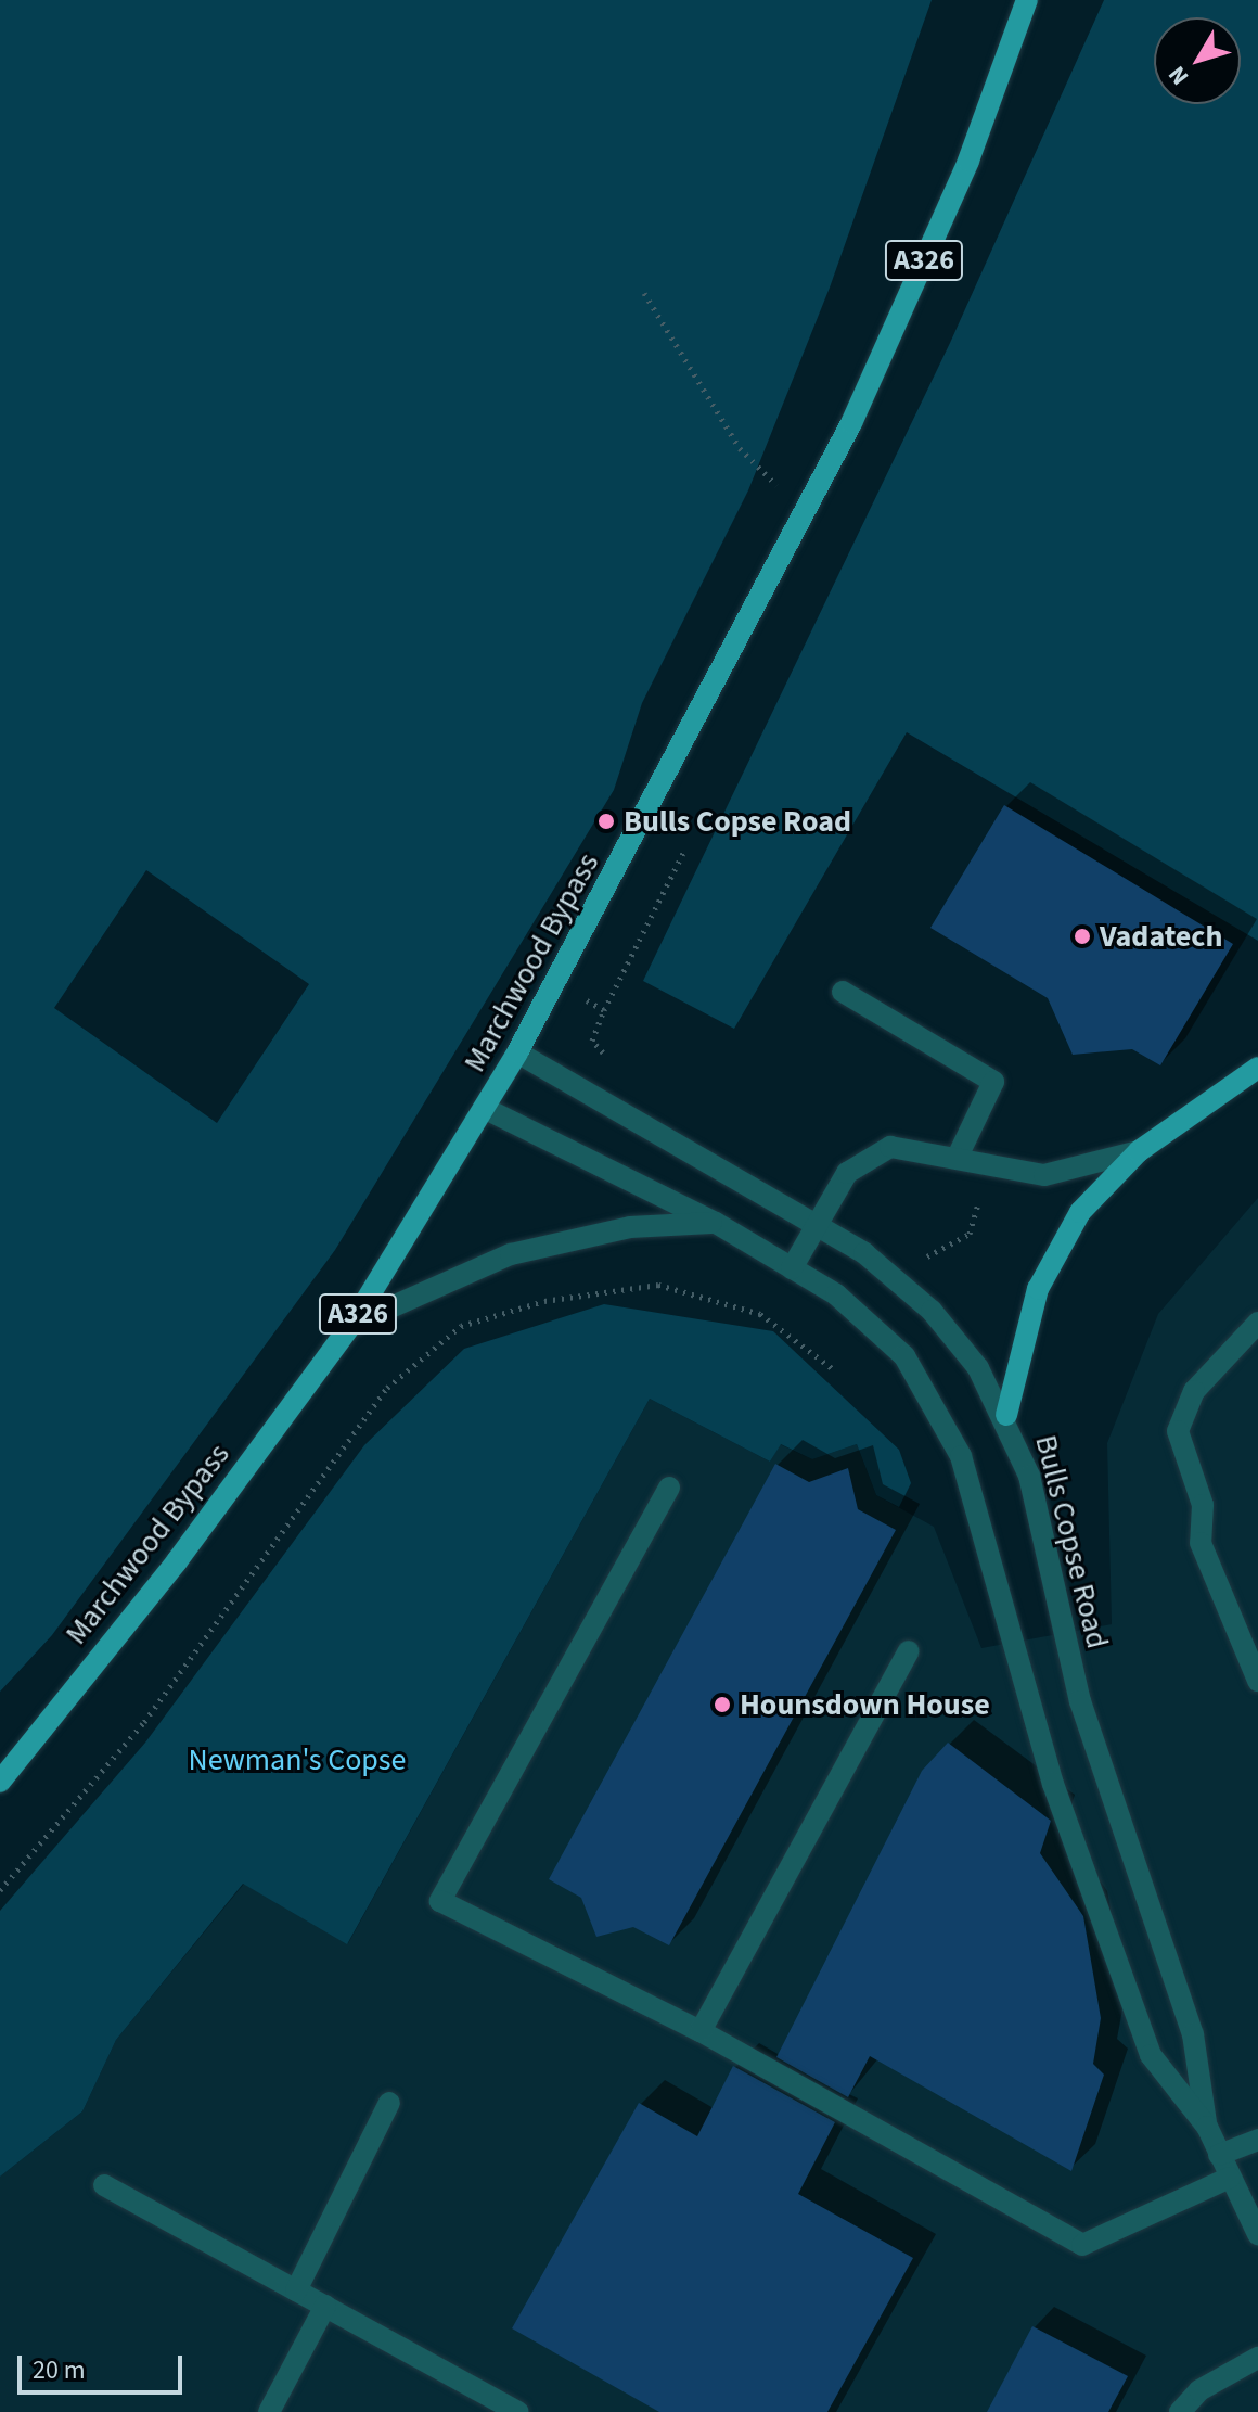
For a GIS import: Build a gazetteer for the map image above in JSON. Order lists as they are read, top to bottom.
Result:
{
  "streets": {
    "main road": ["A326", "Marchwood Bypass"],
    "street": ["Bulls Copse Road"]
  },
  "crossings": [
    ["Marchwood Bypass", "Bulls Copse Road"]
  ],
  "parks": ["Newman's Copse"],
  "places": ["Bulls Copse Road", "Vadatech", "Hounsdown House"],
  "scale_bar": "20 m",
  "north": "bottom left"
}
